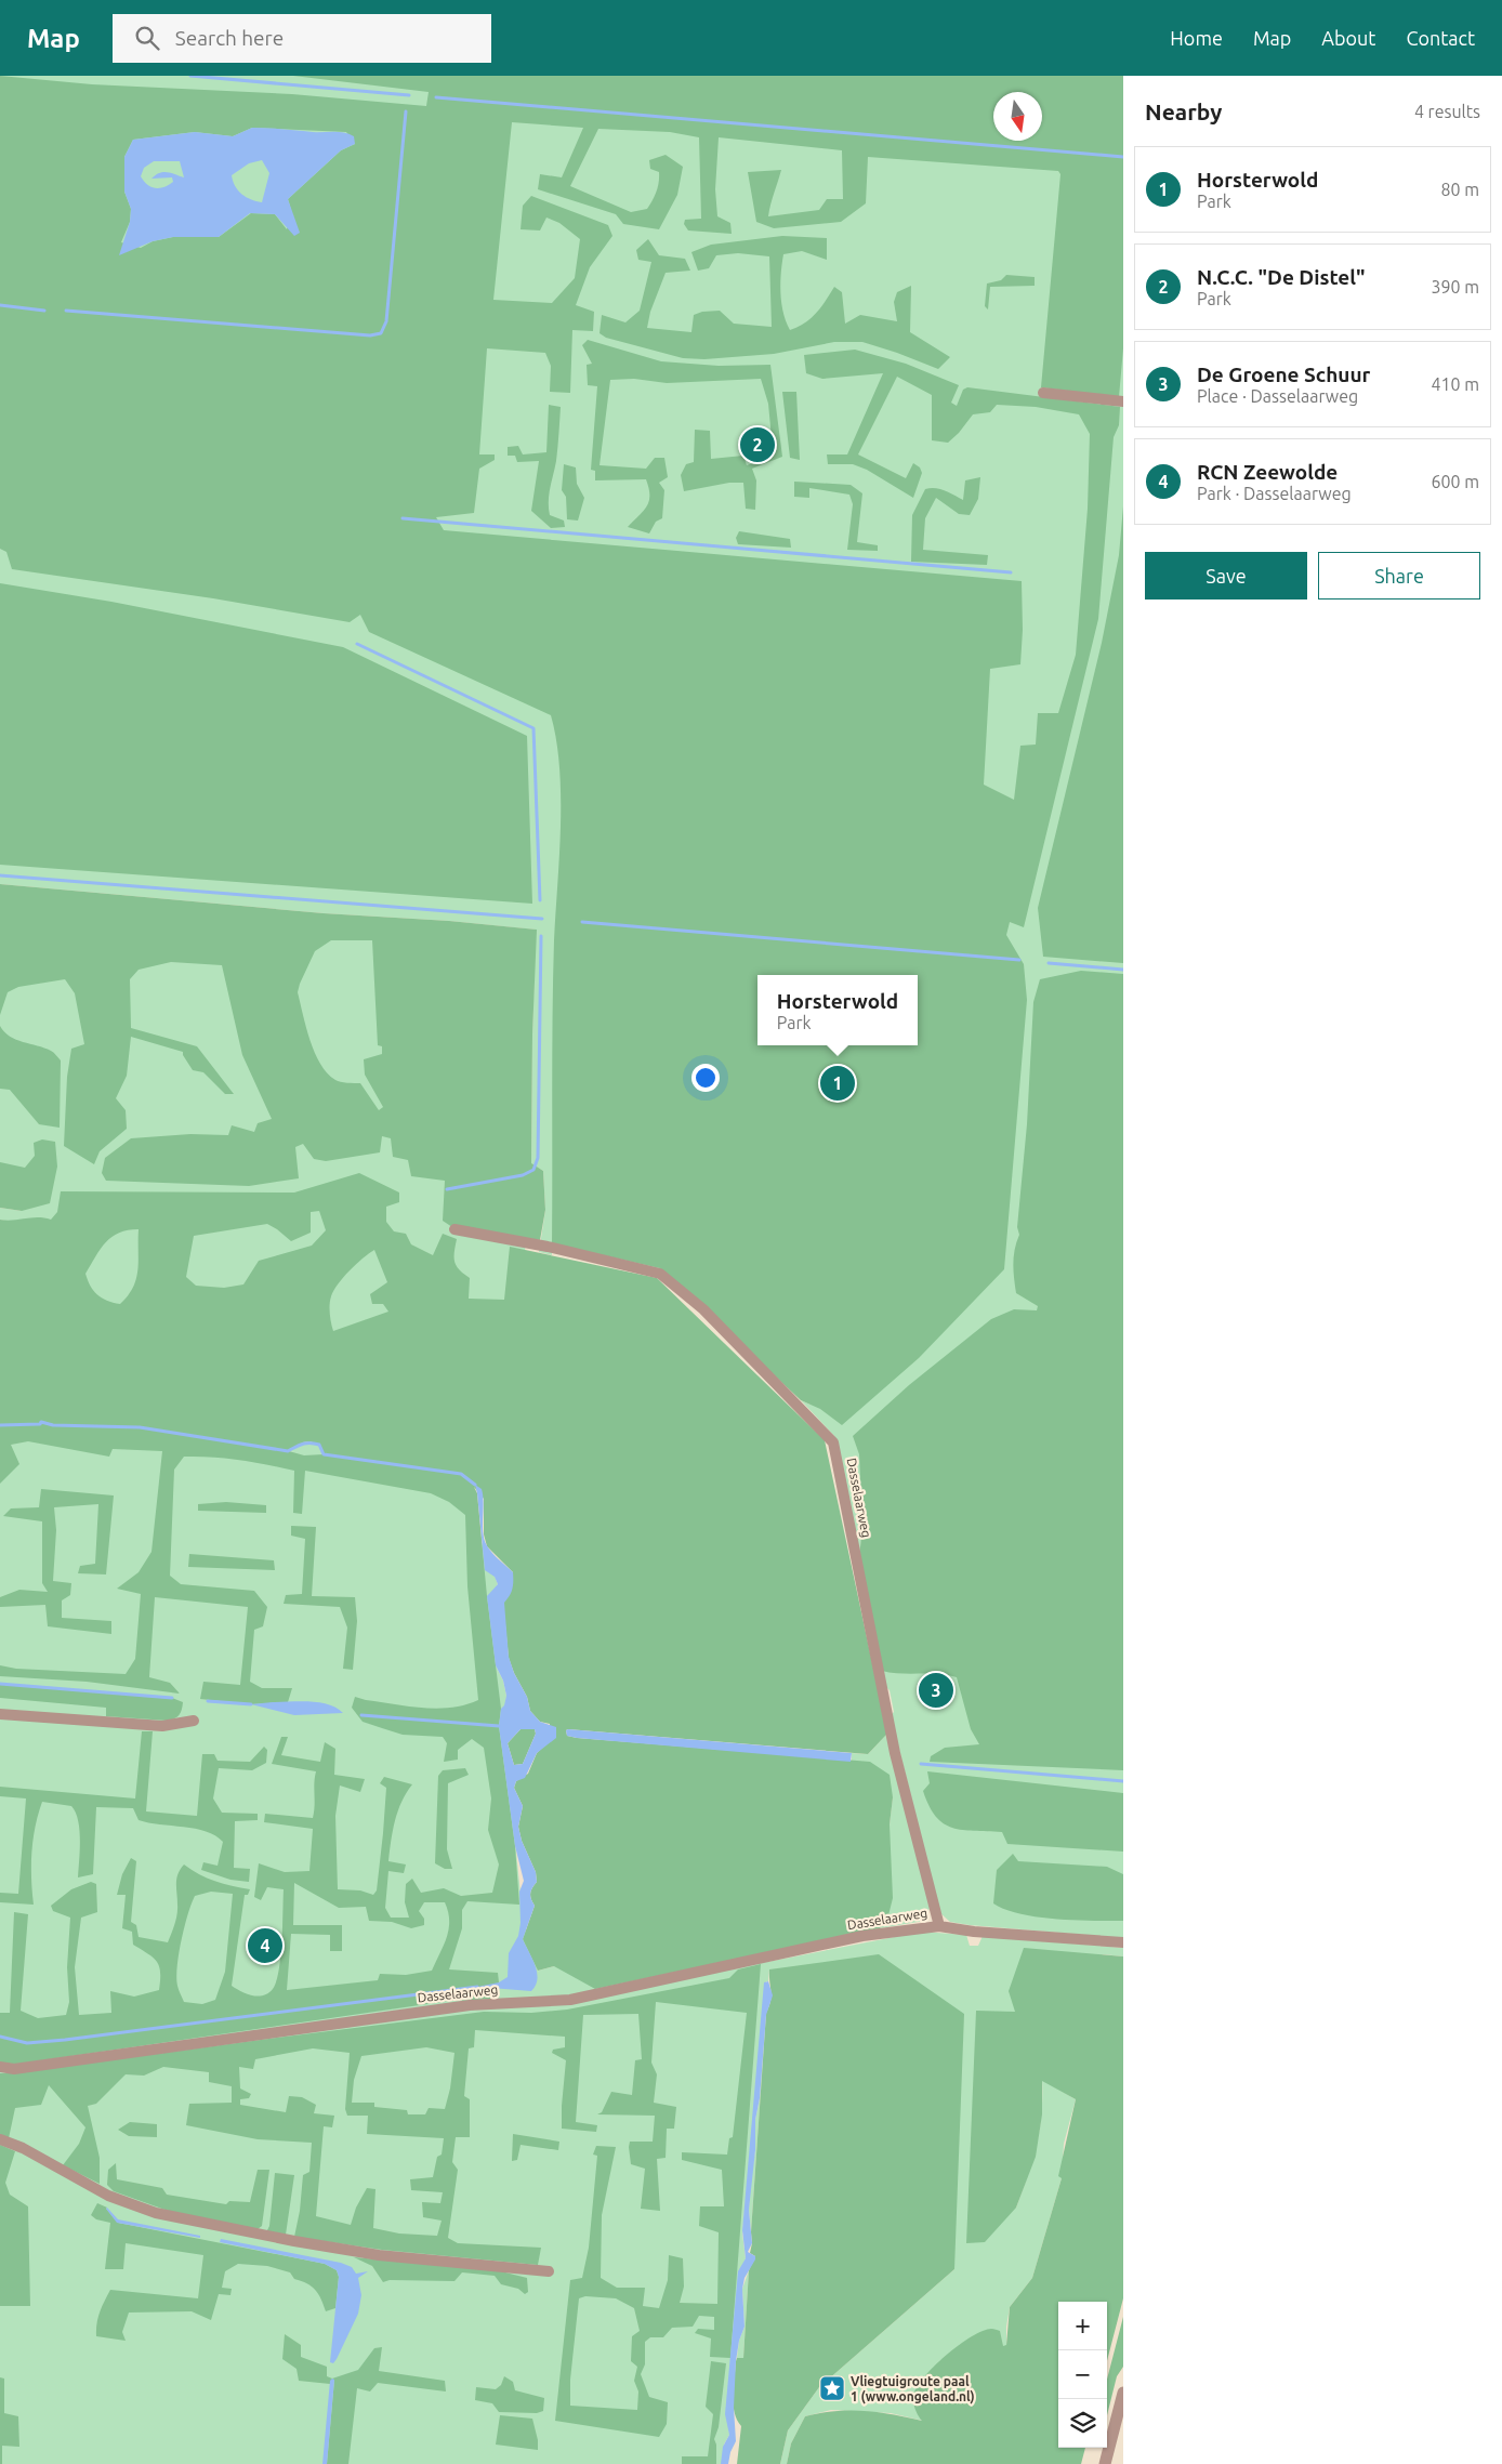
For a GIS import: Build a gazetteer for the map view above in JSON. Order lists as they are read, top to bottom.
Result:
{
  "streets": {
    "street": ["Dasselaarweg"]
  },
  "places": {
    "place": ["Vliegtuigroute paal 1 (www.ongeland.nl)"]
  },
  "north": "bottom",
  "page": {
    "header": "Map",
    "search": "Search here",
    "nav": [
      "Home",
      "Map",
      "About",
      "Contact"
    ],
    "heading": ["Nearby", "4 results"],
    "list": [
      {
        "mark": "1",
        "name": "Horsterwold",
        "note": "Park",
        "value": "80 m"
      },
      {
        "mark": "2",
        "name": "N.C.C. \"De Distel\"",
        "note": "Park",
        "value": "390 m"
      },
      {
        "mark": "3",
        "name": "De Groene Schuur",
        "note": "Place · Dasselaarweg",
        "value": "410 m"
      },
      {
        "mark": "4",
        "name": "RCN Zeewolde",
        "note": "Park · Dasselaarweg",
        "value": "600 m"
      }
    ],
    "pins": [
      "2",
      "1",
      "3",
      "4"
    ],
    "buttons": ["Save", "Share"],
    "popup": ["Horsterwold", "Park"],
    "map_buttons": ["+", "−"]
  }
}
